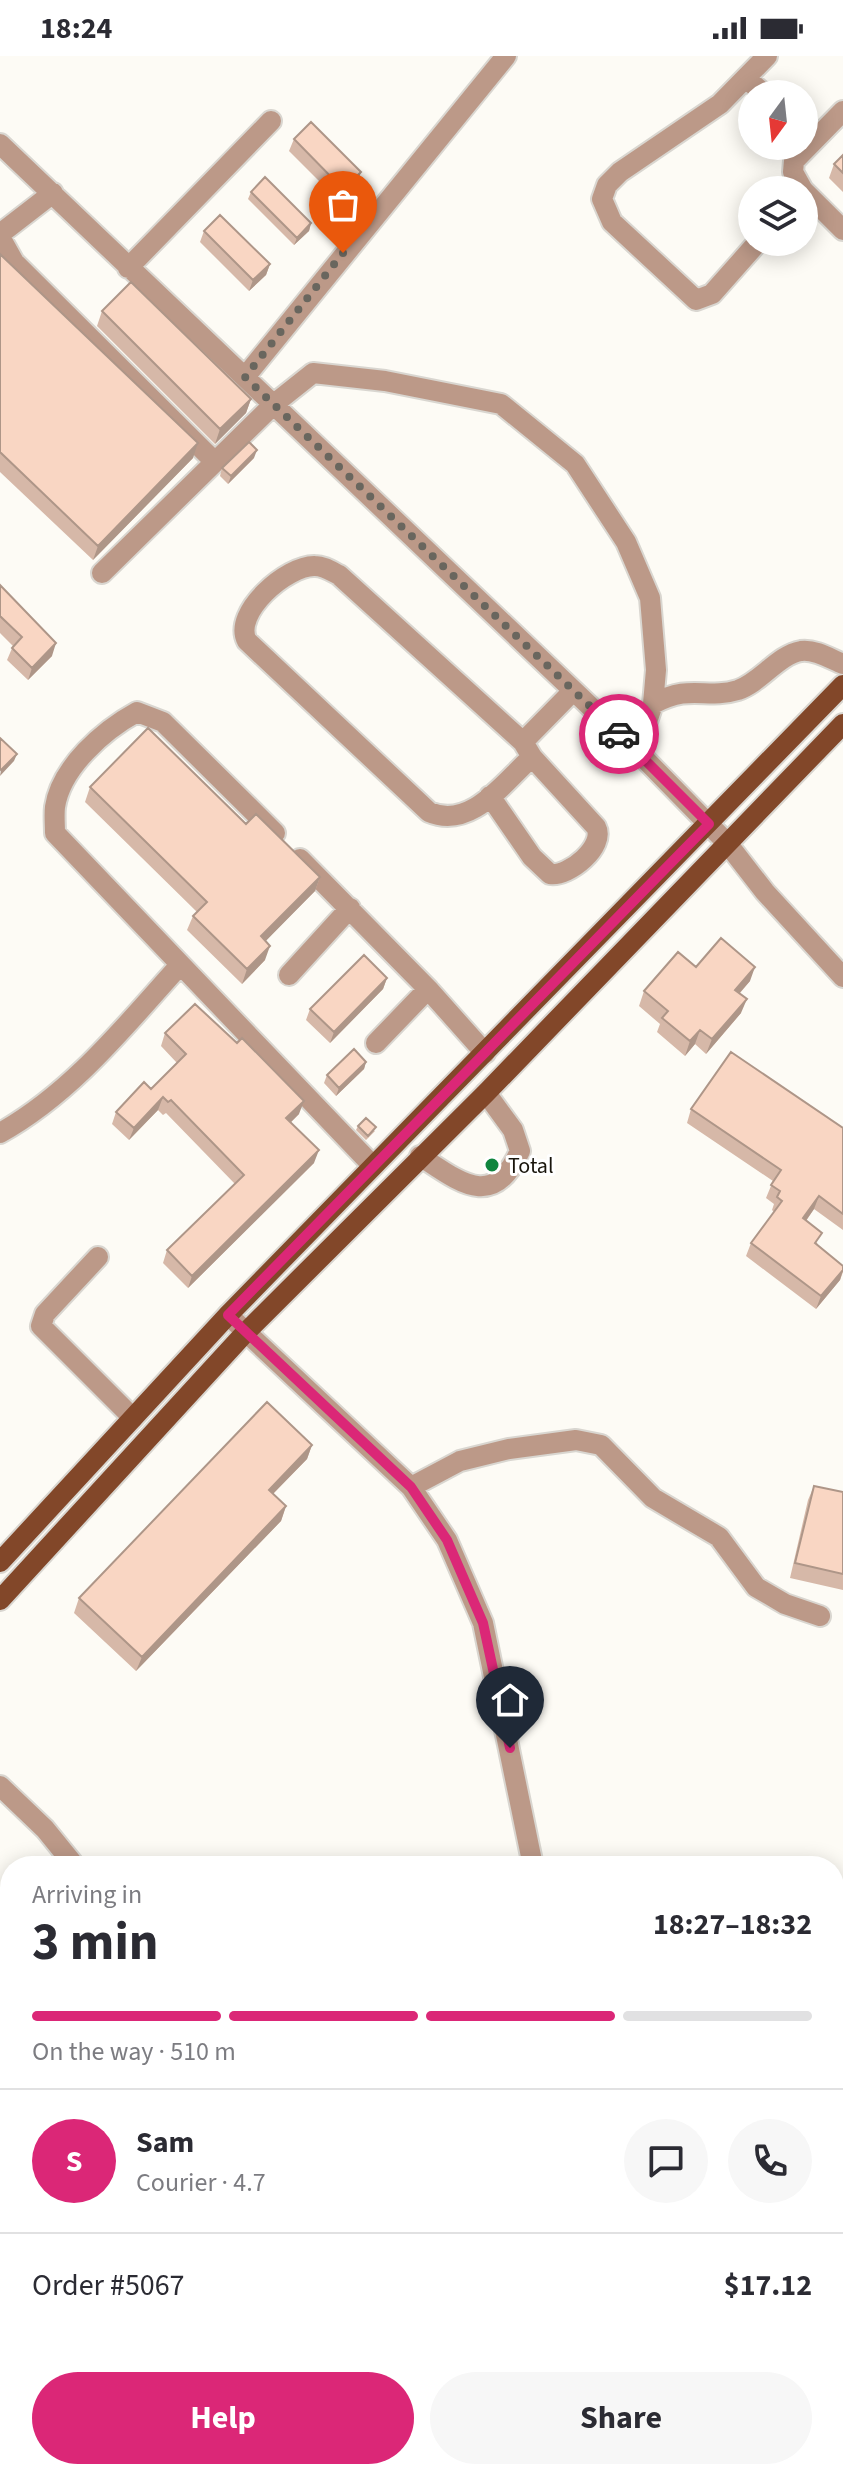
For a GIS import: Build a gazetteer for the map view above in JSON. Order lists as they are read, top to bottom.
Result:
{
  "places": ["Total"],
  "north": "bottom",
  "page": {
    "status": "18:24",
    "heading": ["3 min", "Arriving in", "18:27–18:32"],
    "panel": [
      "Sam",
      "Courier · 4.7",
      "Order #5067",
      "$17.12"
    ],
    "bar": "On the way · 510 m",
    "round": "S",
    "buttons": ["Help", "Share"]
  }
}
